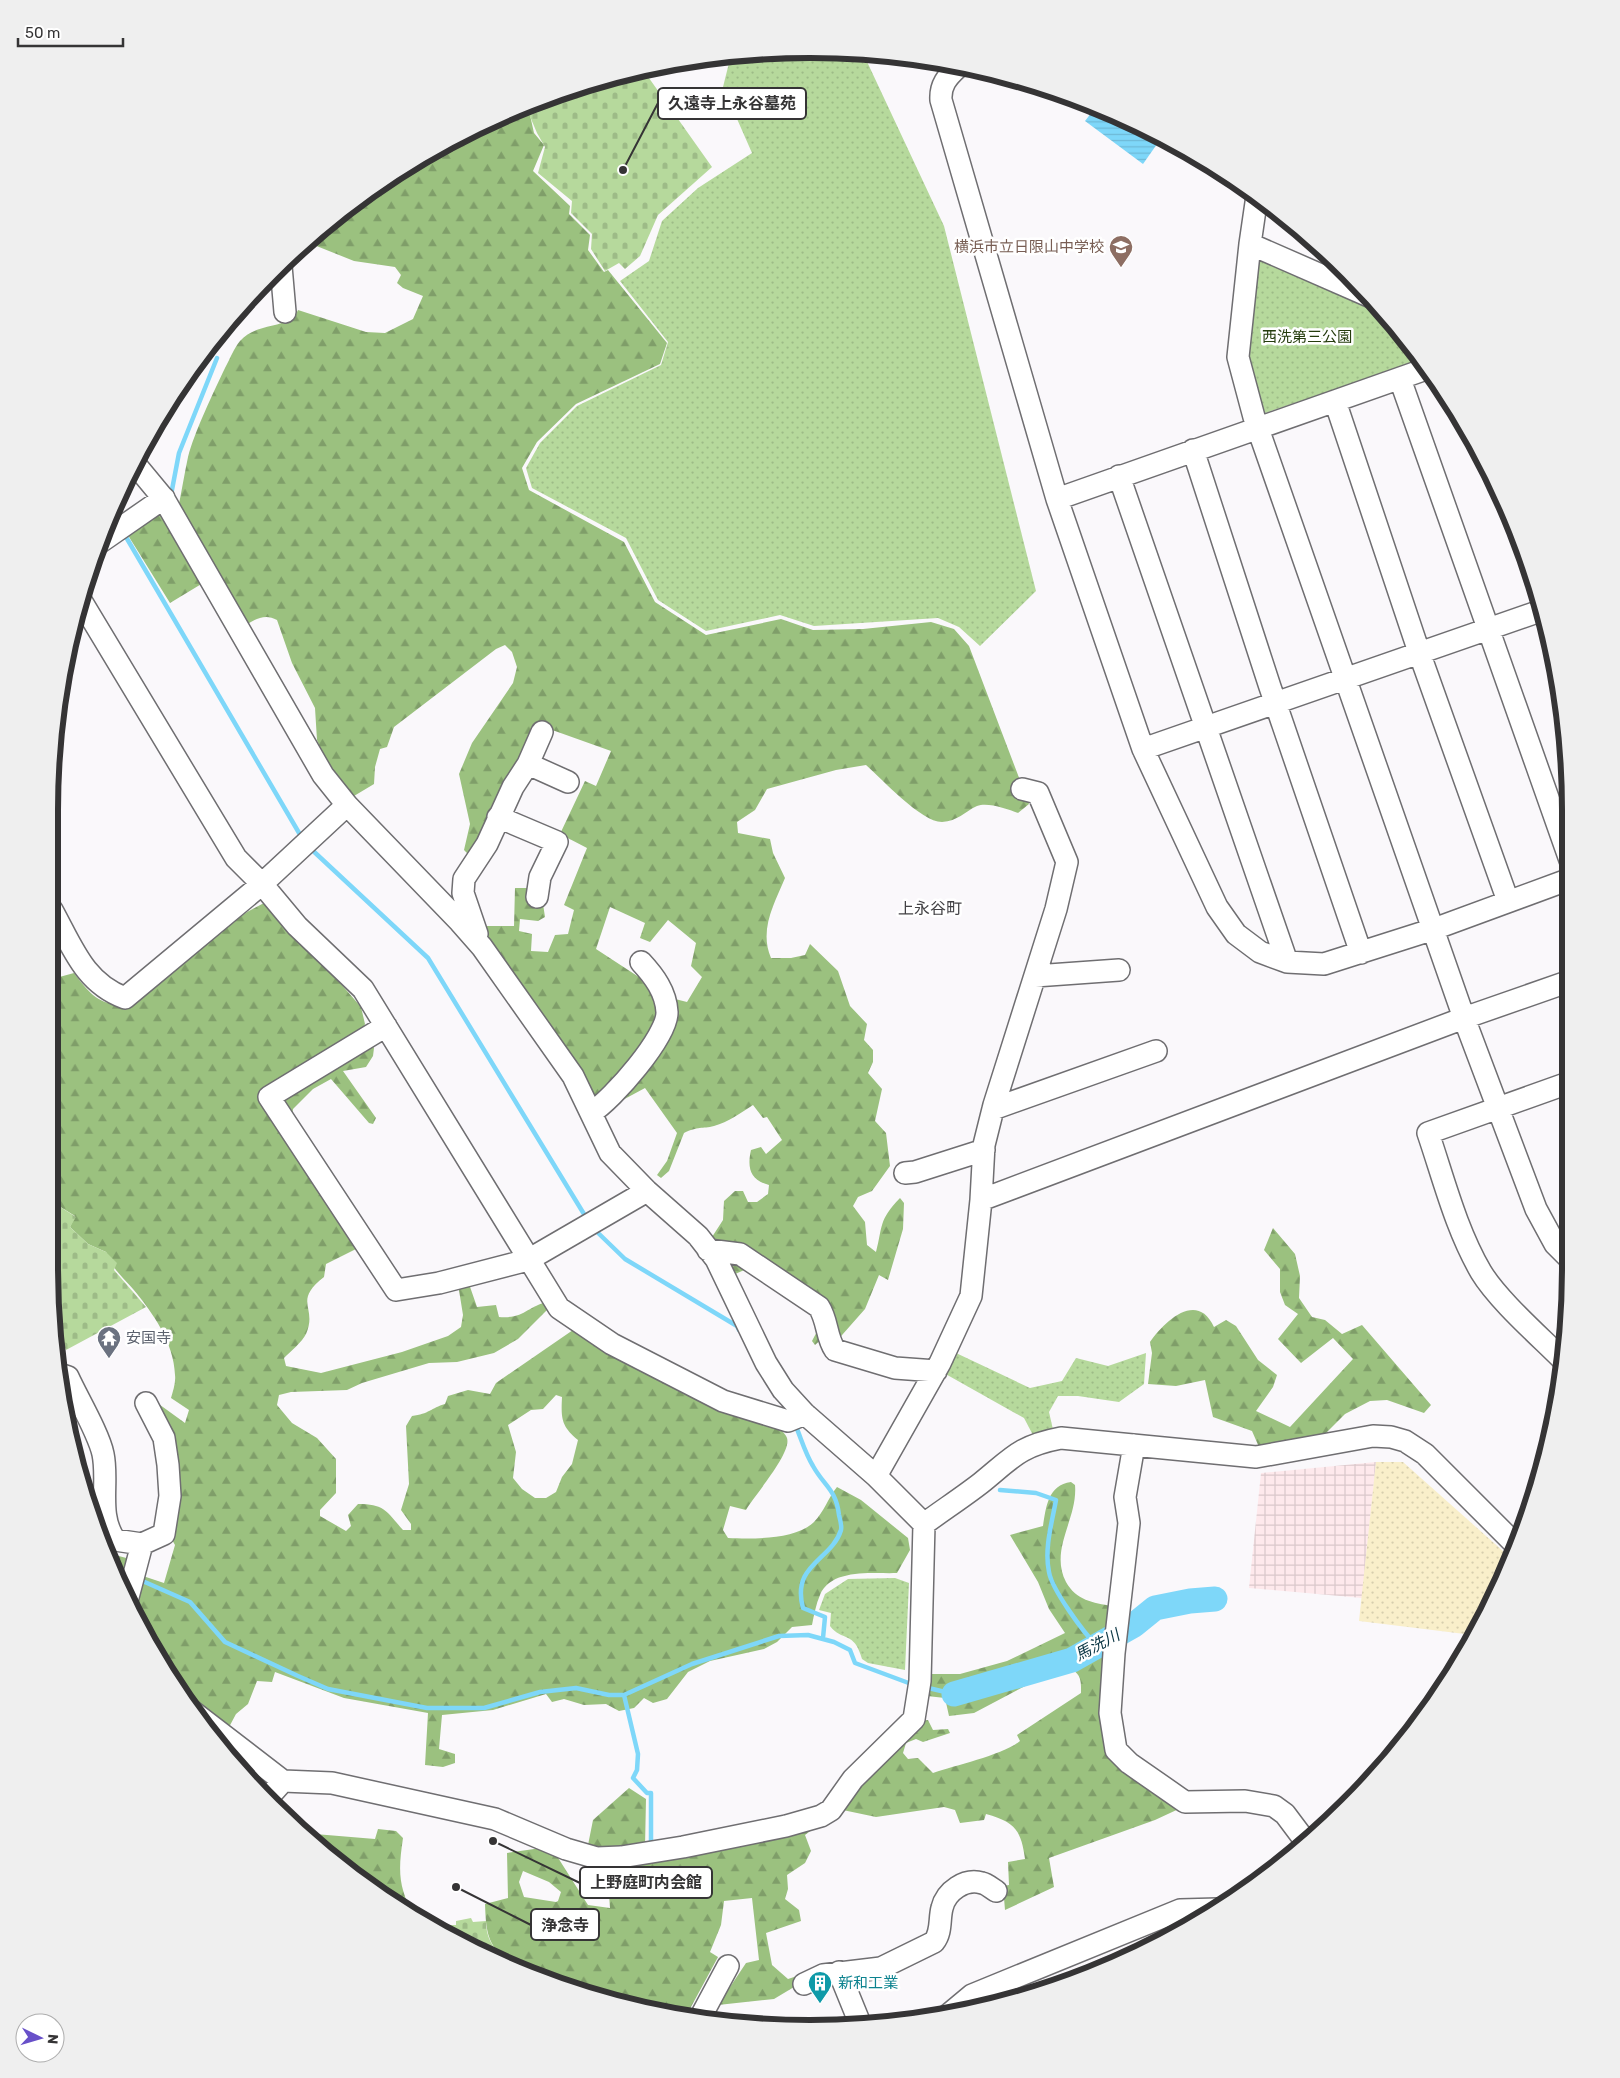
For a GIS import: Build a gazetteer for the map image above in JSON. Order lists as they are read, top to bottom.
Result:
{
  "districts": ["上永谷町"],
  "water": ["馬洗川"],
  "parks": ["西洗第三公園"],
  "places": {
    "other": ["久遠寺上永谷墓苑", "上野庭町内会館", "浄念寺"],
    "school or university": ["横浜市立日限山中学校"],
    "temple": ["安国寺"],
    "building": ["新和工業"]
  },
  "scale_bar": "50 m",
  "north": "right"
}
